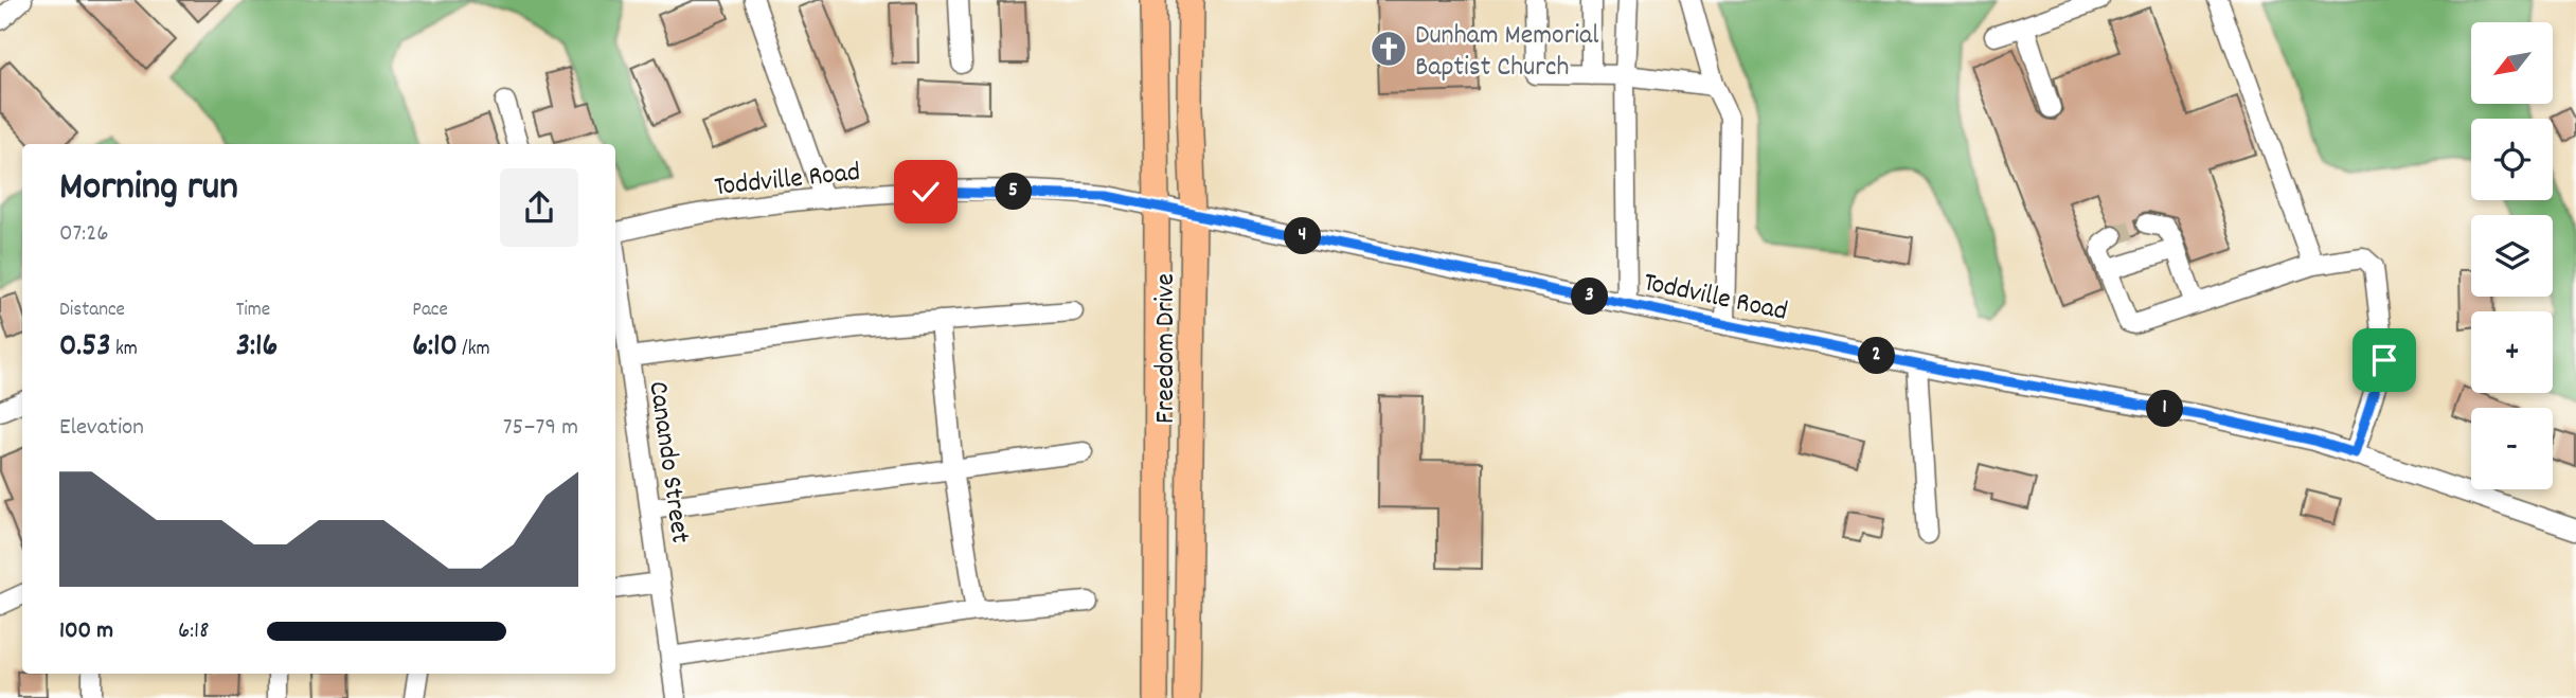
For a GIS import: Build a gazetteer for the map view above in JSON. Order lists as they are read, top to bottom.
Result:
{
  "streets": {
    "main road": ["Freedom Drive"],
    "street": ["Toddville Road", "Canando Street"]
  },
  "crossings": [
    ["Toddville Road", "Freedom Drive"]
  ],
  "places": {
    "church": ["Dunham Memorial Baptist Church"]
  },
  "north": "bottom left",
  "page": {
    "map_buttons": ["+", "−"],
    "heading": ["Morning run", "07:26"],
    "pins": [
      "5",
      "4",
      "3",
      "2",
      "1"
    ],
    "stats": [
      ["Distance", "0.53 km"],
      ["Time", "3:16"],
      ["Pace", "6:10 /km"]
    ],
    "chart": ["Elevation", "75–79 m"],
    "list": [
      {
        "name": "100 m",
        "note": "6:18"
      }
    ]
  }
}
